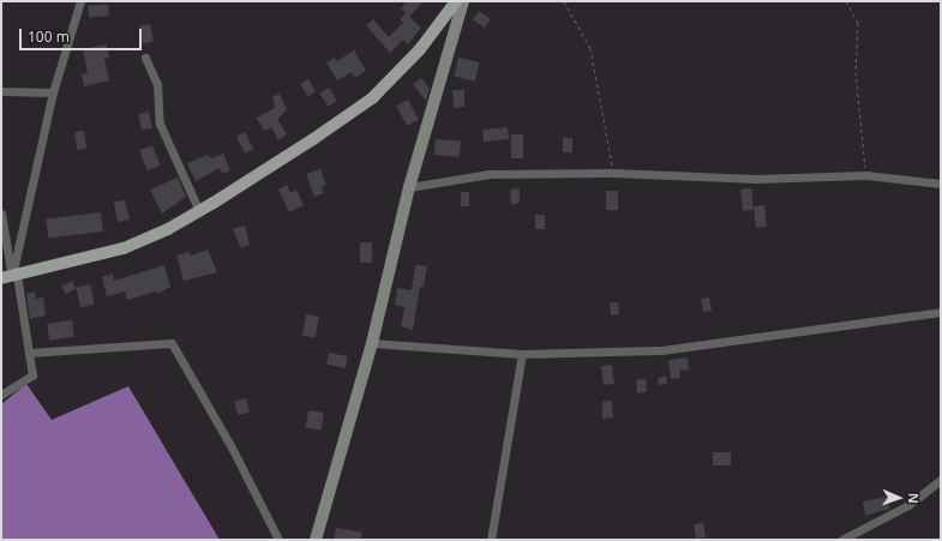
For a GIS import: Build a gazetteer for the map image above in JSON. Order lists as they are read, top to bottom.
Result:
{
  "scale_bar": "100 m",
  "north": "right"
}
